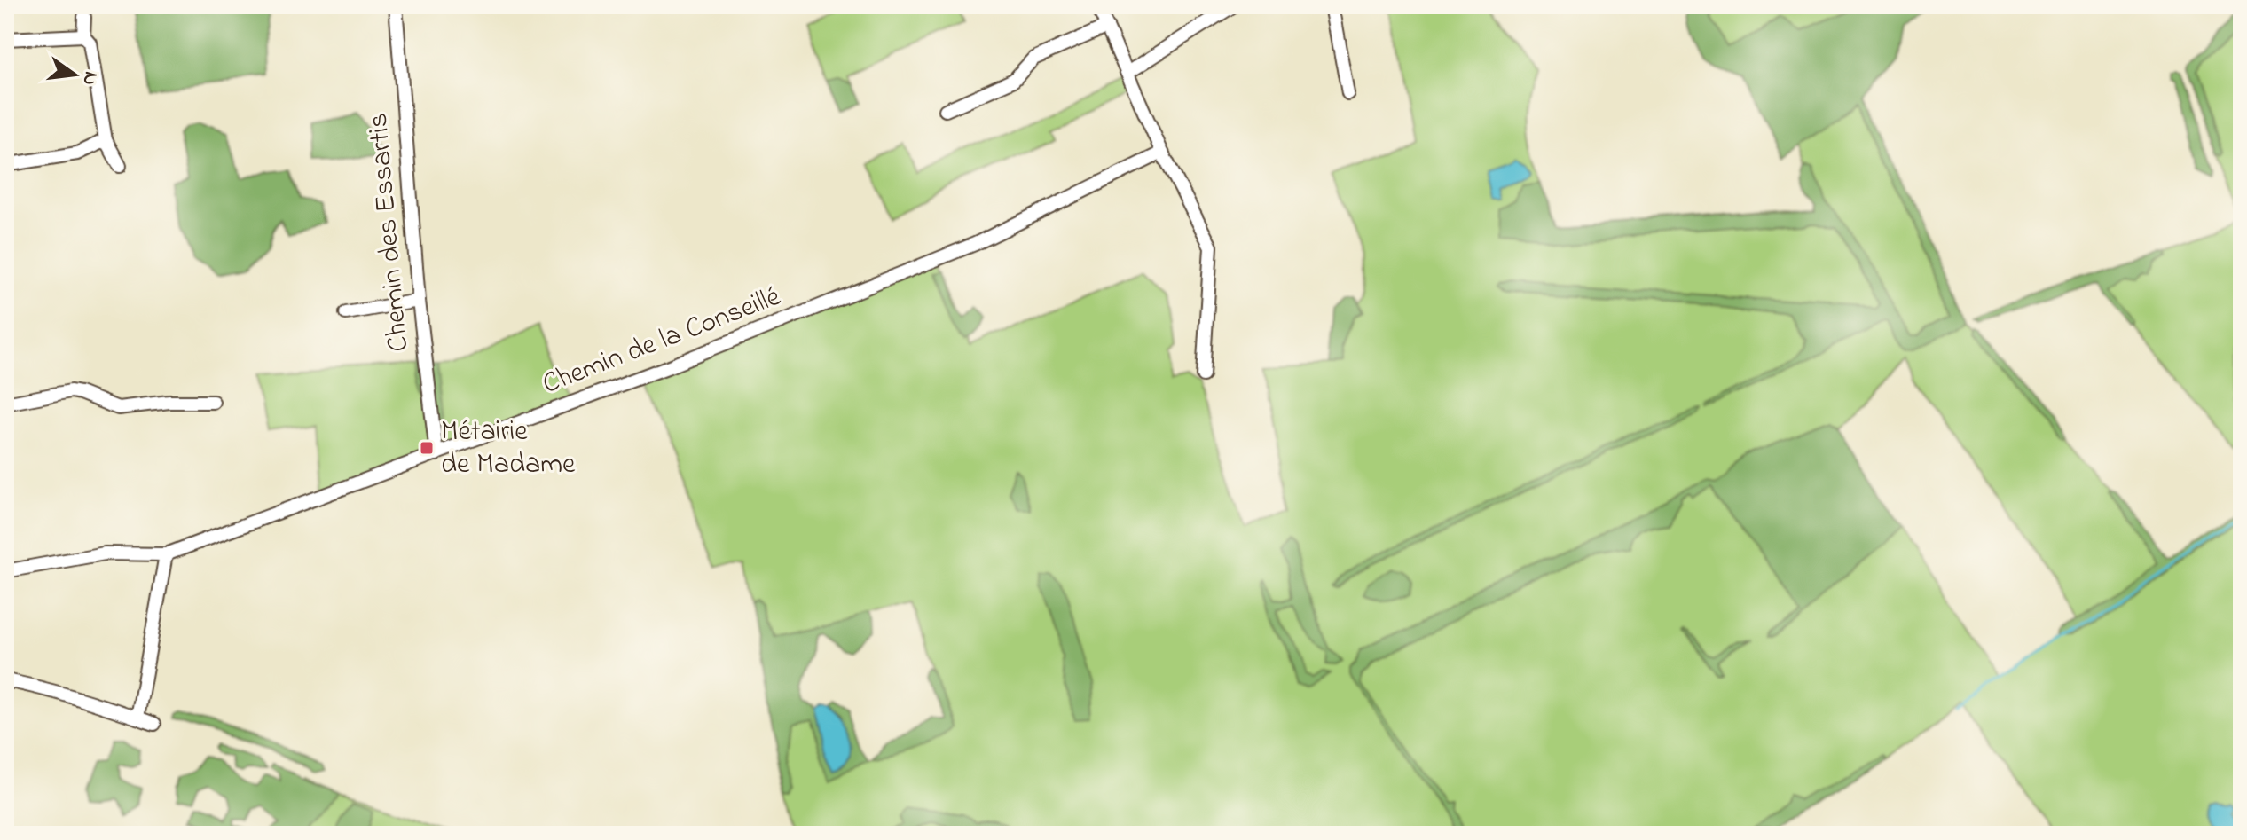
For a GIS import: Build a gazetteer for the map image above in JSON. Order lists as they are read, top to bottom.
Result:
{
  "streets": {
    "street": ["Chemin des Essartis", "Chemin de la Conseillé"]
  },
  "crossings": [
    ["Chemin des Essartis", "Chemin de la Conseillé"]
  ],
  "places": {
    "transit": ["Métairie de Madame"]
  },
  "north": "right"
}
